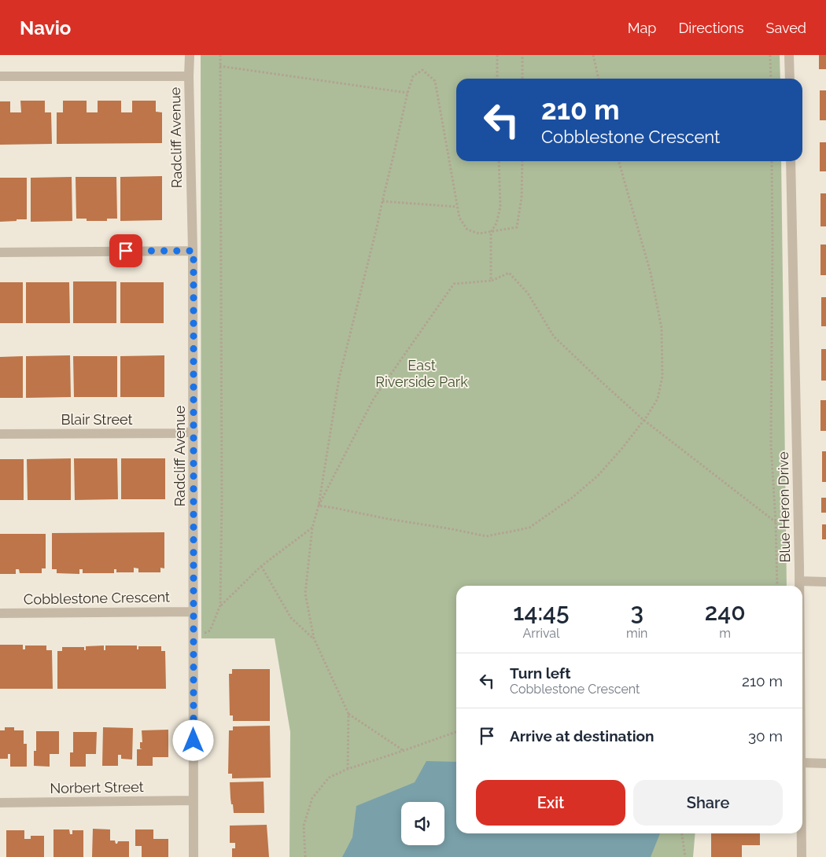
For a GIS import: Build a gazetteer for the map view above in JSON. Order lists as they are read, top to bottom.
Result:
{
  "streets": {
    "street": [
      "Radcliff Avenue",
      "Blair Street",
      "Blue Heron Drive",
      "Cobblestone Crescent",
      "Norbert Street"
    ]
  },
  "crossings": [
    ["Radcliff Avenue", "Blair Street"],
    ["Radcliff Avenue", "Cobblestone Crescent"],
    ["Radcliff Avenue", "Norbert Street"]
  ],
  "parks": ["East Riverside Park"],
  "page": {
    "header": "Navio",
    "nav": ["Map", "Directions", "Saved"],
    "turn": ["210 m", "Cobblestone Crescent"],
    "eta": [
      "14:45",
      "Arrival",
      "3",
      "min",
      "240",
      "m"
    ],
    "list": [
      {
        "name": "Turn left",
        "note": "Cobblestone Crescent",
        "value": "210 m"
      },
      {
        "name": "Arrive at destination",
        "value": "30 m"
      }
    ],
    "buttons": ["Exit", "Share"]
  }
}
